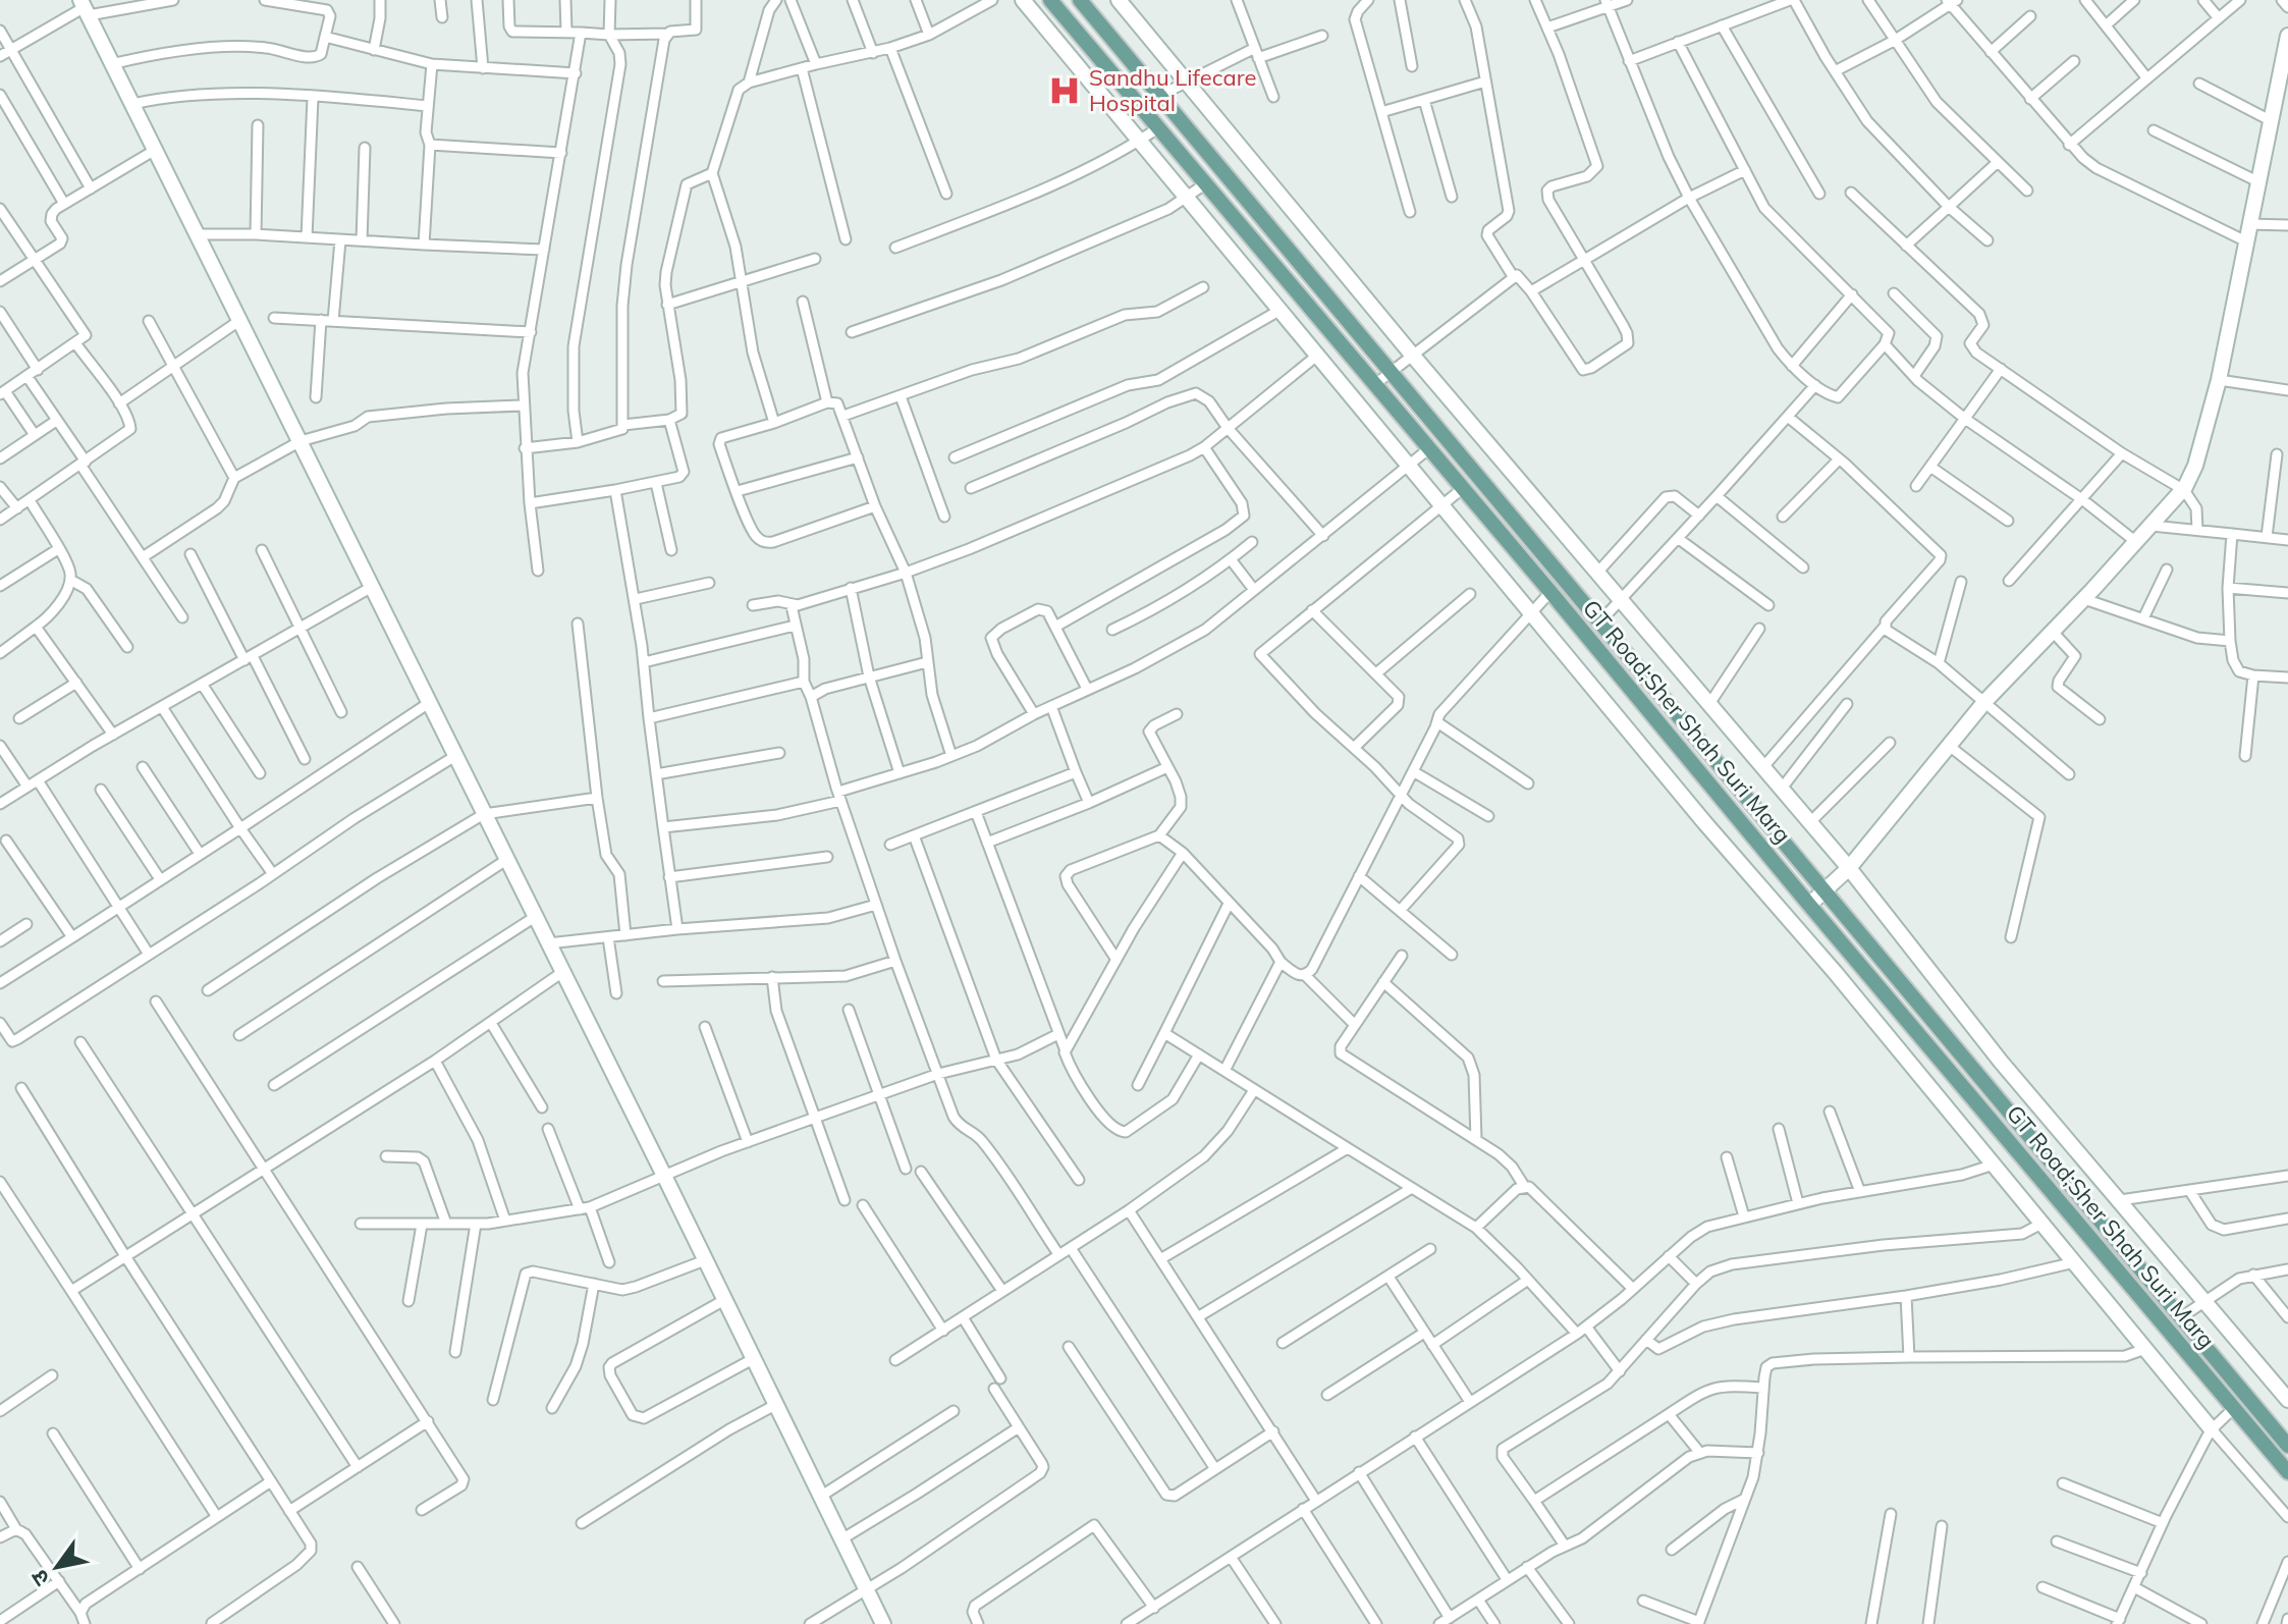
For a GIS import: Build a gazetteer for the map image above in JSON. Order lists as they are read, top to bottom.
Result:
{
  "streets": {
    "main road": ["GT Road;Sher Shah Suri Marg"]
  },
  "places": {
    "hospital": ["Sandhu Lifecare Hospital"]
  },
  "north": "bottom left"
}
